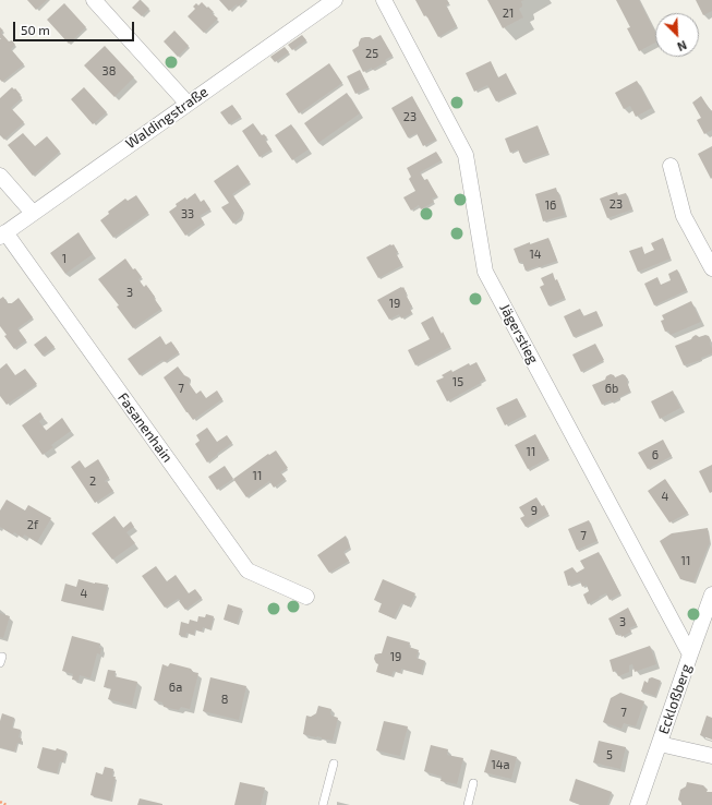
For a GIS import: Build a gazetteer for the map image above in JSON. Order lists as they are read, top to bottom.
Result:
{
  "streets": {
    "street": [
      "Waldingstraße",
      "Jägerstieg",
      "Fasanenhain",
      "Eckloßberg"
    ]
  },
  "crossings": [
    ["Waldingstraße", "Fasanenhain"],
    ["Jägerstieg", "Eckloßberg"]
  ],
  "house_numbers": [
    "21",
    "25",
    "38",
    "23",
    "23",
    "16",
    "33",
    "14",
    "1",
    "3",
    "19",
    "15",
    "7",
    "6b",
    "11",
    "6",
    "11",
    "2",
    "4",
    "9",
    "2f",
    "7",
    "11",
    "4",
    "3",
    "19",
    "6a",
    "8",
    "7",
    "5",
    "14a"
  ],
  "scale_bar": "50 m",
  "north": "bottom right"
}
